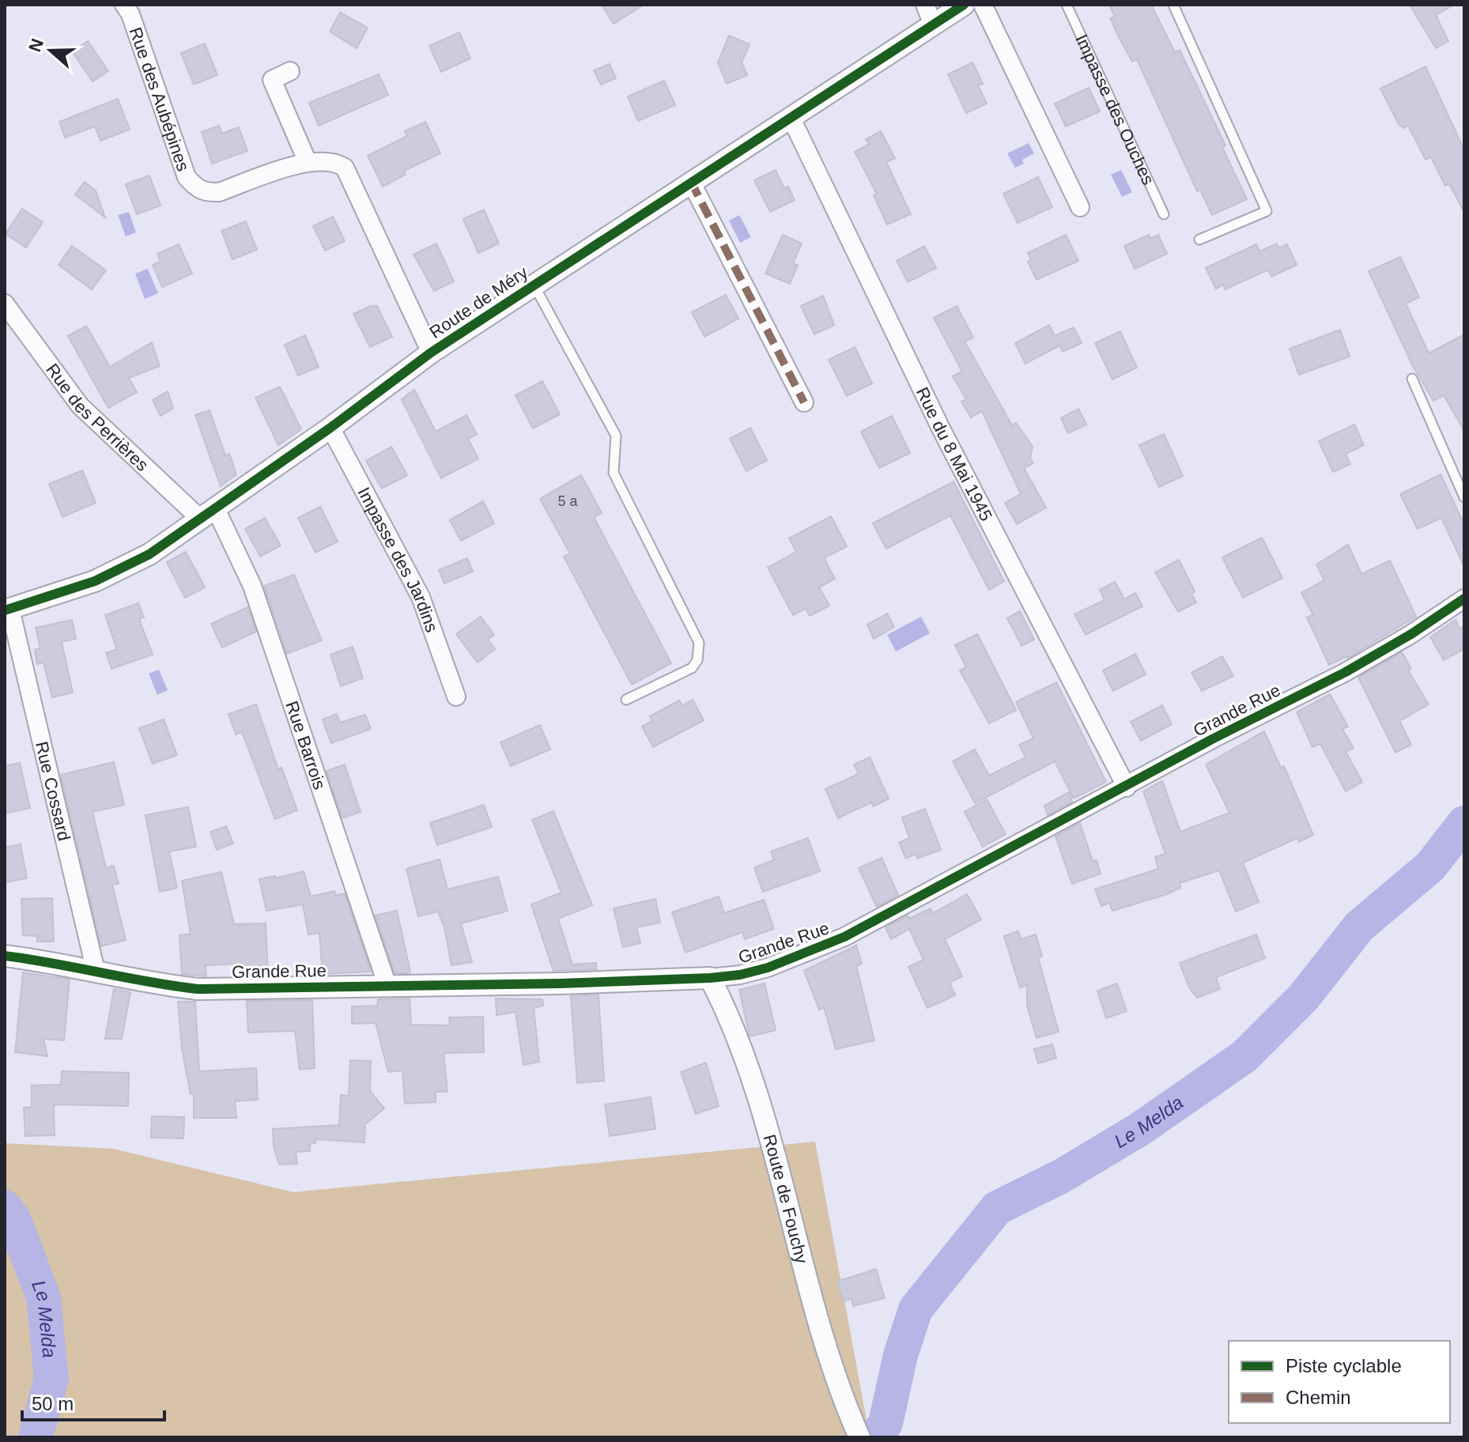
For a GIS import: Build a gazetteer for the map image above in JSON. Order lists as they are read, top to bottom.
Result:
{
  "streets": {
    "street": [
      "Rue des Aubépines",
      "Route de Méry",
      "Rue des Perrières",
      "Rue du 8 Mai 1945",
      "Impasse des Jardins",
      "Grande Rue",
      "Rue Barrois",
      "Rue Cossard",
      "Route de Fouchy"
    ],
    "lane": ["Impasse des Ouches"]
  },
  "crossings": [
    ["Rue des Aubépines", "Route de Méry"],
    ["Route de Méry", "Rue des Perrières"],
    ["Route de Méry", "Rue du 8 Mai 1945"],
    ["Route de Méry", "Impasse des Jardins"],
    ["Route de Méry", "Rue Barrois"],
    ["Route de Méry", "Rue Cossard"],
    ["Rue des Perrières", "Rue Barrois"],
    ["Rue du 8 Mai 1945", "Grande Rue"],
    ["Grande Rue", "Rue Barrois"],
    ["Grande Rue", "Rue Cossard"],
    ["Grande Rue", "Route de Fouchy"]
  ],
  "water": ["Le Melda"],
  "house_numbers": ["5 a"],
  "legend": ["Piste cyclable", "Chemin"],
  "scale_bar": "50 m",
  "north": "left"
}
